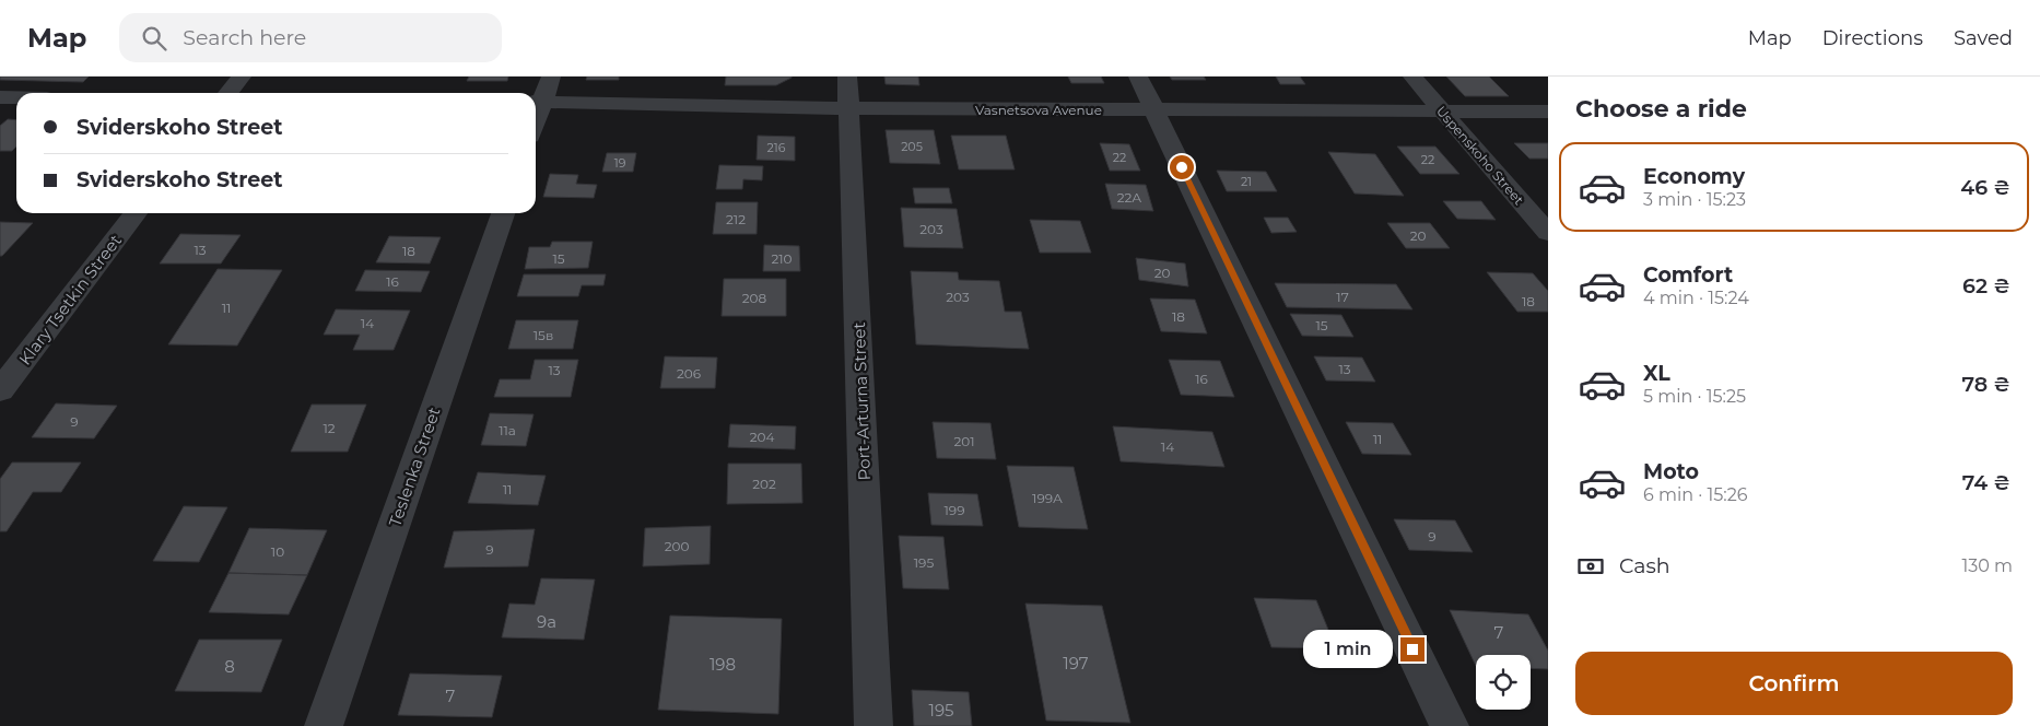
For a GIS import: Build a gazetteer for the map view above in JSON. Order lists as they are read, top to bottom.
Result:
{
  "streets": {
    "street": [
      "Vasnetsova Avenue",
      "Uspenskoho Street",
      "Klary Tsetkin Street",
      "Port-Arturna Street",
      "Teslenka Street"
    ]
  },
  "crossings": [
    ["Vasnetsova Avenue", "Uspenskoho Street"],
    ["Vasnetsova Avenue", "Port-Arturna Street"]
  ],
  "house_numbers": [
    "205",
    "216",
    "22",
    "22",
    "19",
    "21",
    "22А",
    "212",
    "203",
    "20",
    "13",
    "18",
    "15",
    "210",
    "20",
    "16",
    "203",
    "17",
    "208",
    "18",
    "11",
    "18",
    "14",
    "15",
    "15в",
    "13",
    "13",
    "206",
    "16",
    "9",
    "12",
    "11а",
    "204",
    "11",
    "201",
    "14",
    "202",
    "11",
    "199А",
    "199",
    "9",
    "200",
    "9",
    "10",
    "195",
    "9а",
    "7",
    "197",
    "198",
    "8",
    "7",
    "195"
  ],
  "page": {
    "header": "Map",
    "search": "Search here",
    "nav": ["Map", "Directions", "Saved"],
    "heading": "Choose a ride",
    "banner": ["Sviderskoho Street", "Sviderskoho Street"],
    "list": [
      {
        "name": "Economy",
        "note": "3 min · 15:23",
        "value": "46 ₴"
      },
      {
        "name": "Comfort",
        "note": "4 min · 15:24",
        "value": "62 ₴"
      },
      {
        "name": "XL",
        "note": "5 min · 15:25",
        "value": "78 ₴"
      },
      {
        "name": "Moto",
        "note": "6 min · 15:26",
        "value": "74 ₴"
      }
    ],
    "pay": ["Cash", "130 m"],
    "bubble": "1 min",
    "buttons": "Confirm"
  }
}
